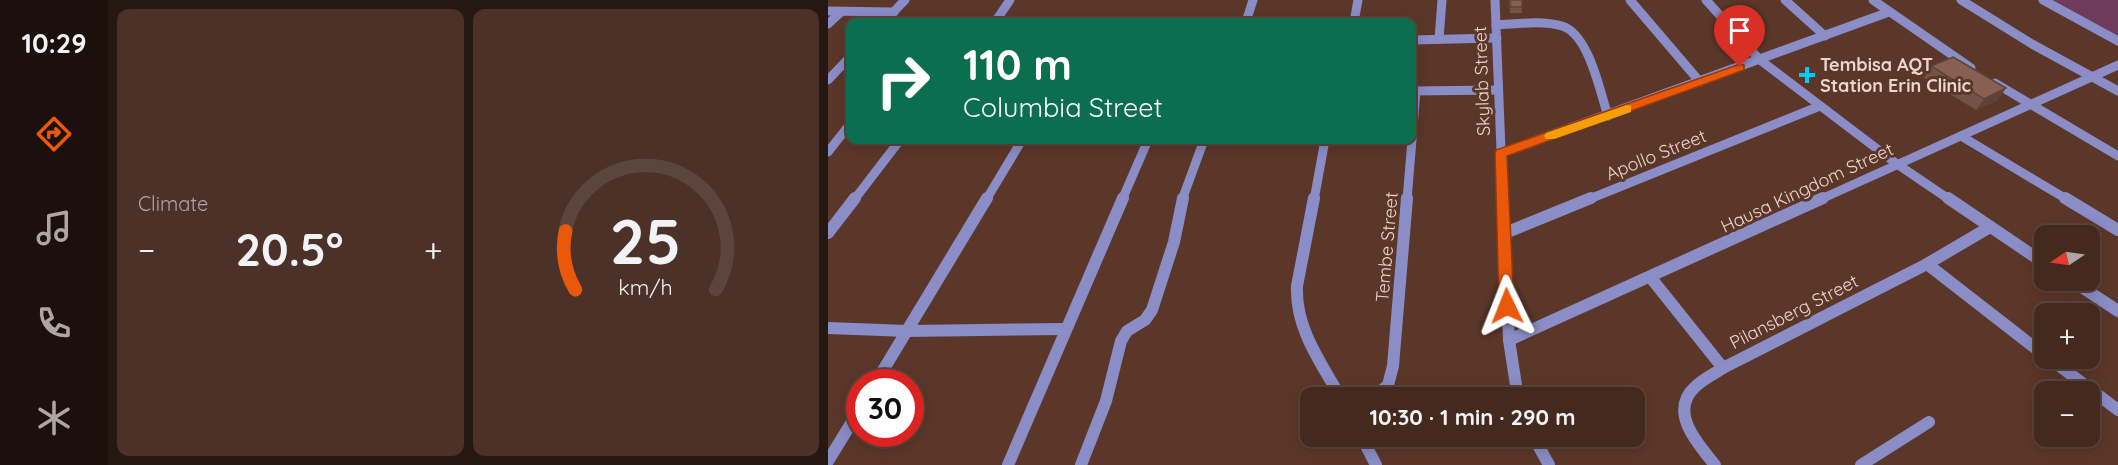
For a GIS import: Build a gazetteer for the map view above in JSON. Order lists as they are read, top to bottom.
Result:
{
  "streets": {
    "street": [
      "Skylab Street",
      "Apollo Street",
      "Hausa Kingdom Street",
      "Tembe Street",
      "Pilansberg Street"
    ]
  },
  "crossings": [
    ["Skylab Street", "Apollo Street"],
    ["Skylab Street", "Hausa Kingdom Street"]
  ],
  "places": {
    "health": ["Tembisa AQT Station Erin Clinic"]
  },
  "north": "left",
  "page": {
    "tabs": "10:29",
    "tile": "Climate",
    "turn": ["110 m", "Columbia Street"],
    "heat": ["−", "20.5°", "+"],
    "map_buttons": ["+", "−"],
    "limit": "30",
    "trip": "10:30 · 1 min · 290 m",
    "gauge": ["25", "km/h"]
  }
}
